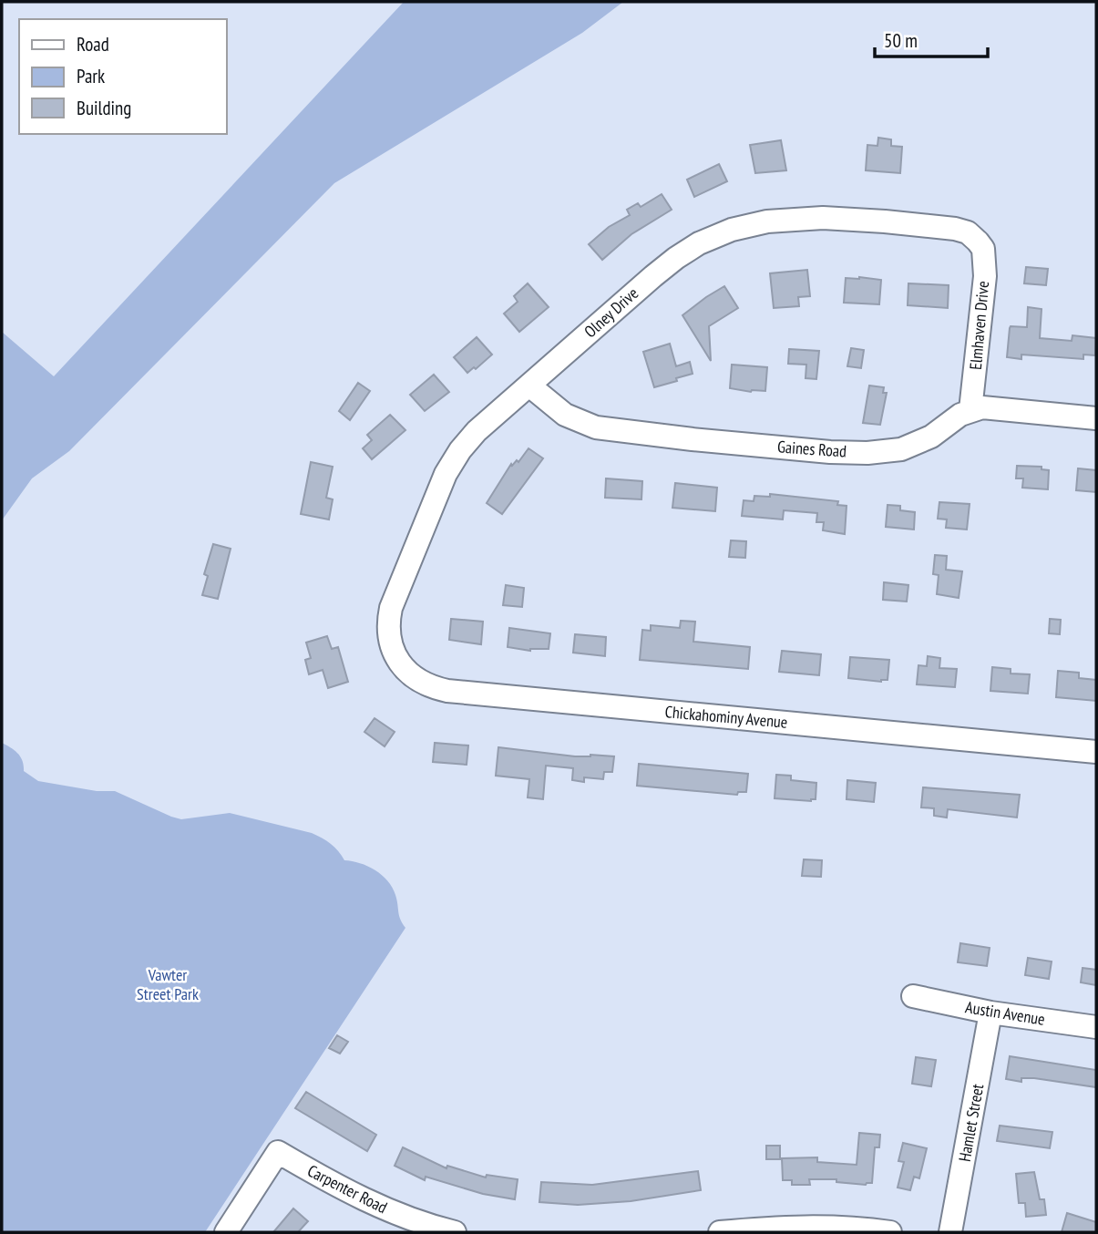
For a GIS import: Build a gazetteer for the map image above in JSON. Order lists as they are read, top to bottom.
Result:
{
  "streets": {
    "street": [
      "Olney Drive",
      "Elmhaven Drive",
      "Gaines Road",
      "Chickahominy Avenue",
      "Austin Avenue",
      "Hamlet Street",
      "Carpenter Road"
    ]
  },
  "crossings": [
    ["Olney Drive", "Elmhaven Drive"],
    ["Olney Drive", "Gaines Road"],
    ["Olney Drive", "Chickahominy Avenue"],
    ["Elmhaven Drive", "Gaines Road"],
    ["Austin Avenue", "Hamlet Street"]
  ],
  "parks": ["Vawter Street Park"],
  "legend": ["Road", "Park", "Building"],
  "scale_bar": "50 m"
}
